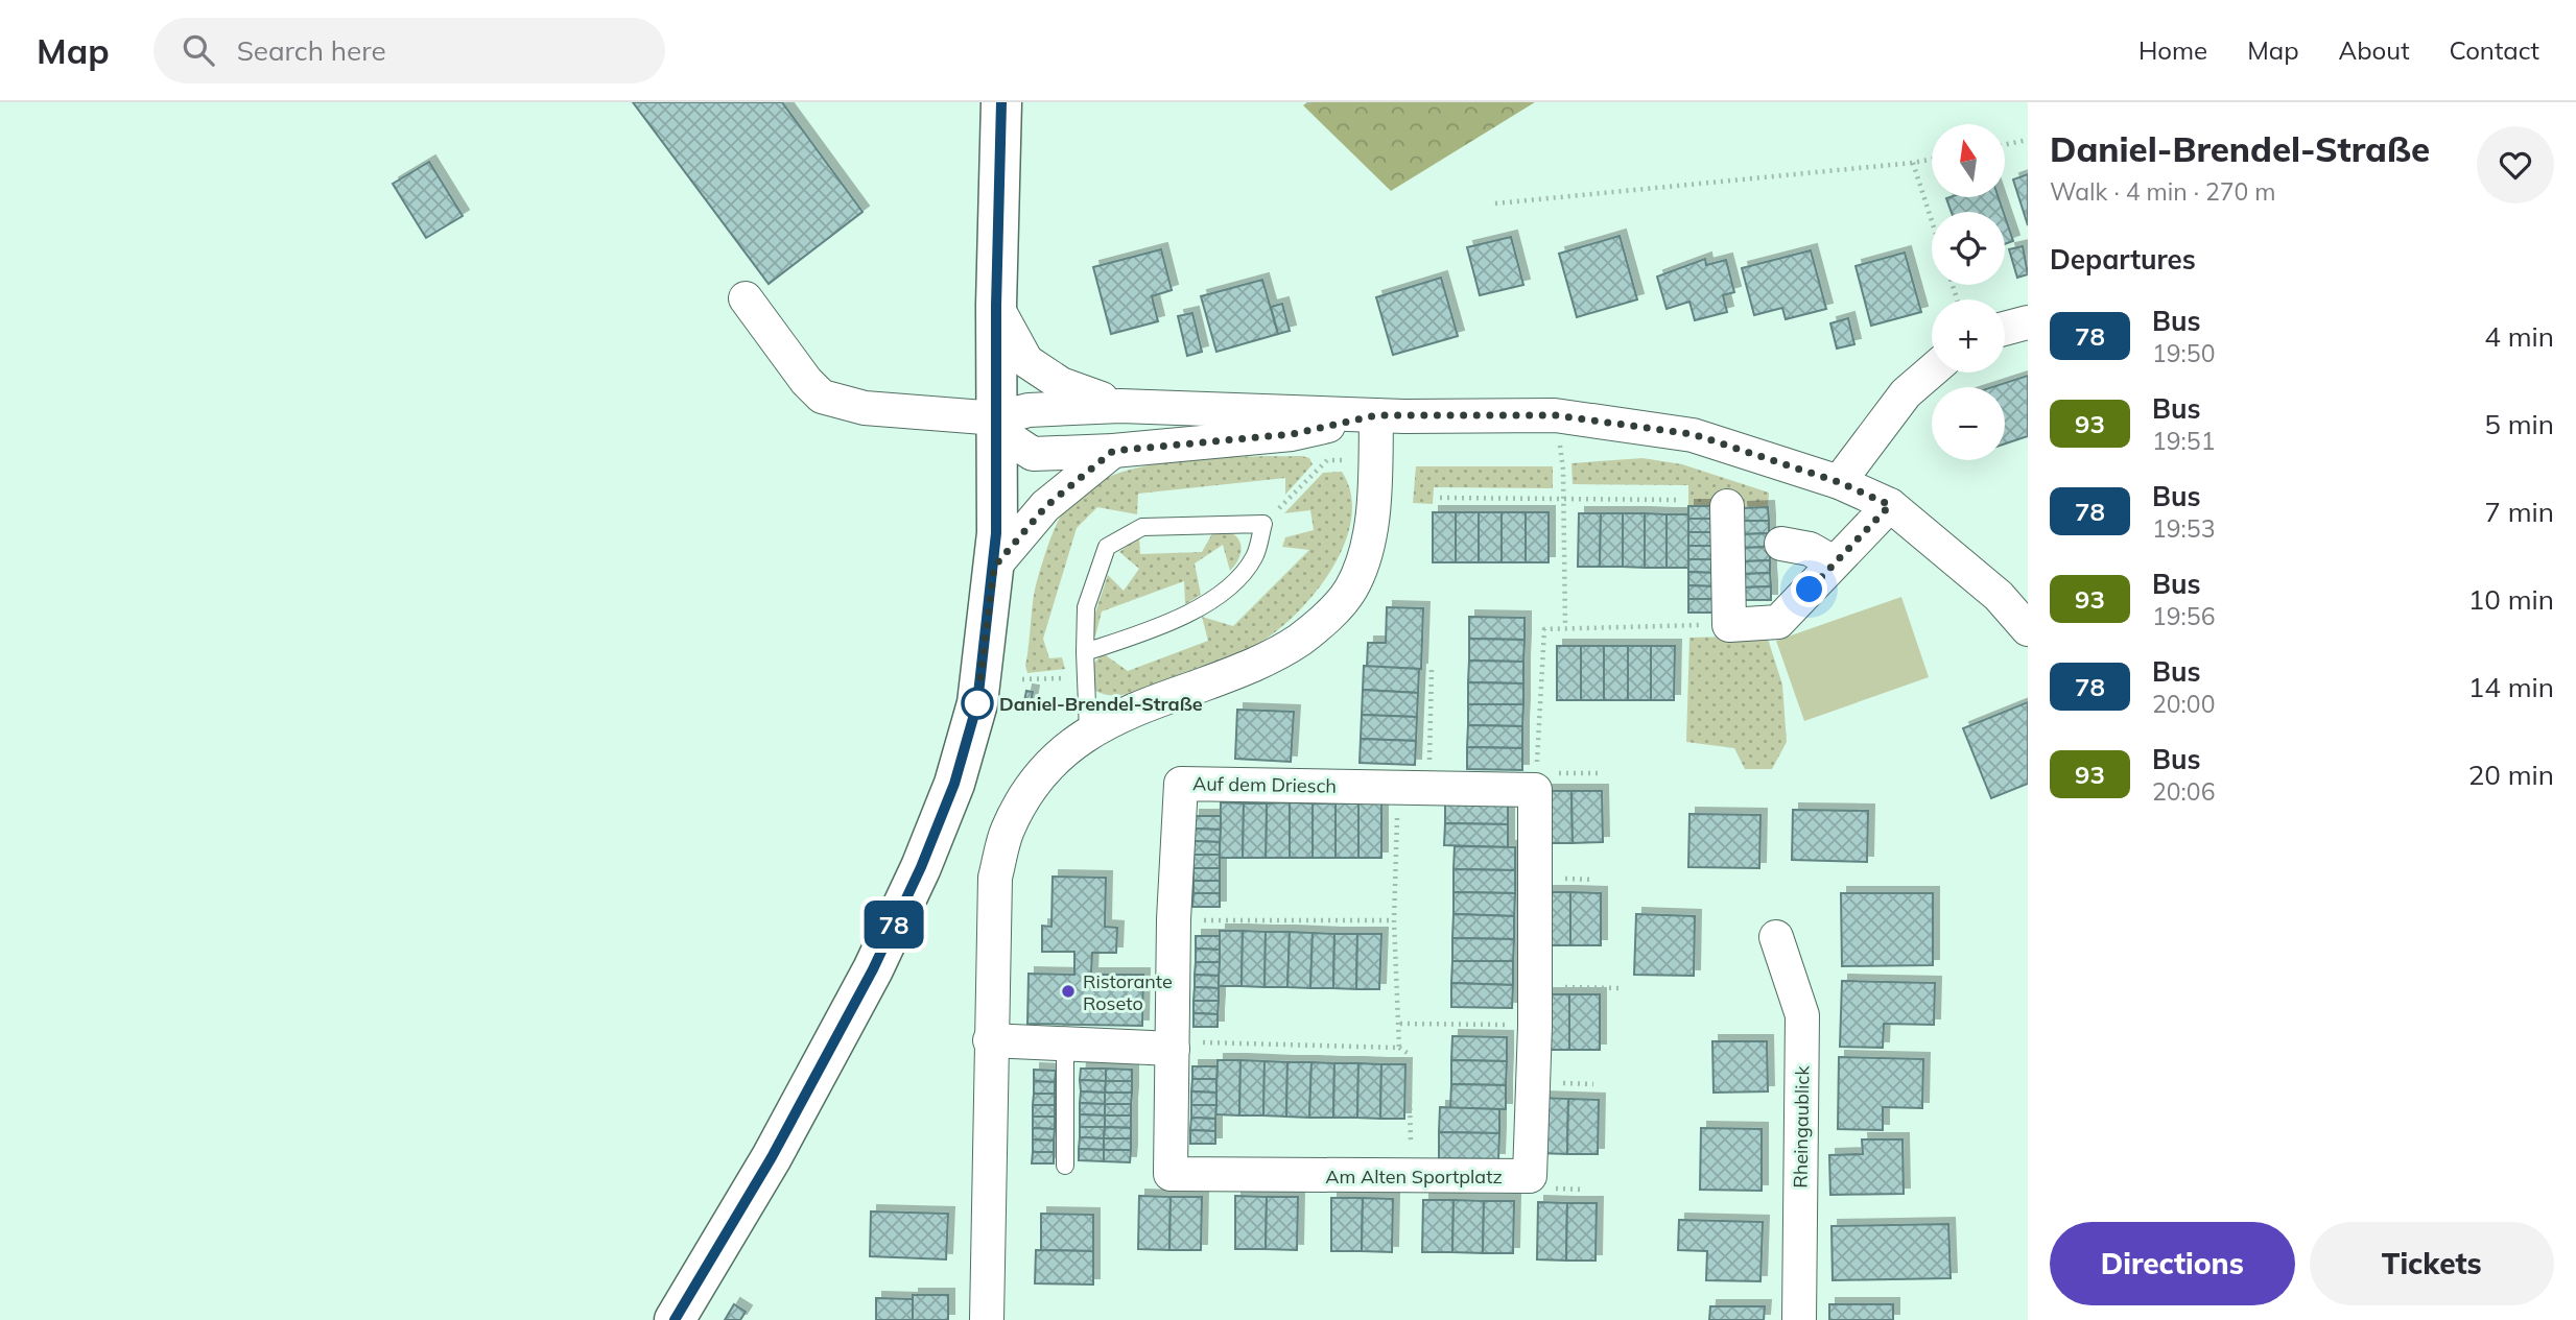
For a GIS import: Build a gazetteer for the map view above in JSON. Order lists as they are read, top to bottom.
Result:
{
  "streets": {
    "street": ["Auf dem Driesch", "Rheingaublick", "Am Alten Sportplatz"]
  },
  "crossings": [
    ["Auf dem Driesch", "Am Alten Sportplatz"]
  ],
  "places": ["Daniel-Brendel-Straße", "Ristorante Roseto"],
  "lines": ["bus line 78"],
  "north": "top",
  "page": {
    "header": "Map",
    "search": "Search here",
    "nav": [
      "Home",
      "Map",
      "About",
      "Contact"
    ],
    "on_map": "78",
    "heading": [
      ["Daniel-Brendel-Straße", "Walk · 4 min · 270 m"],
      "Departures"
    ],
    "map_buttons": ["+", "−"],
    "list": [
      {
        "mark": "78",
        "name": "Bus",
        "note": "19:50",
        "value": "4 min"
      },
      {
        "mark": "93",
        "name": "Bus",
        "note": "19:51",
        "value": "5 min"
      },
      {
        "mark": "78",
        "name": "Bus",
        "note": "19:53",
        "value": "7 min"
      },
      {
        "mark": "93",
        "name": "Bus",
        "note": "19:56",
        "value": "10 min"
      },
      {
        "mark": "78",
        "name": "Bus",
        "note": "20:00",
        "value": "14 min"
      },
      {
        "mark": "93",
        "name": "Bus",
        "note": "20:06",
        "value": "20 min"
      }
    ],
    "buttons": ["Directions", "Tickets"]
  }
}
